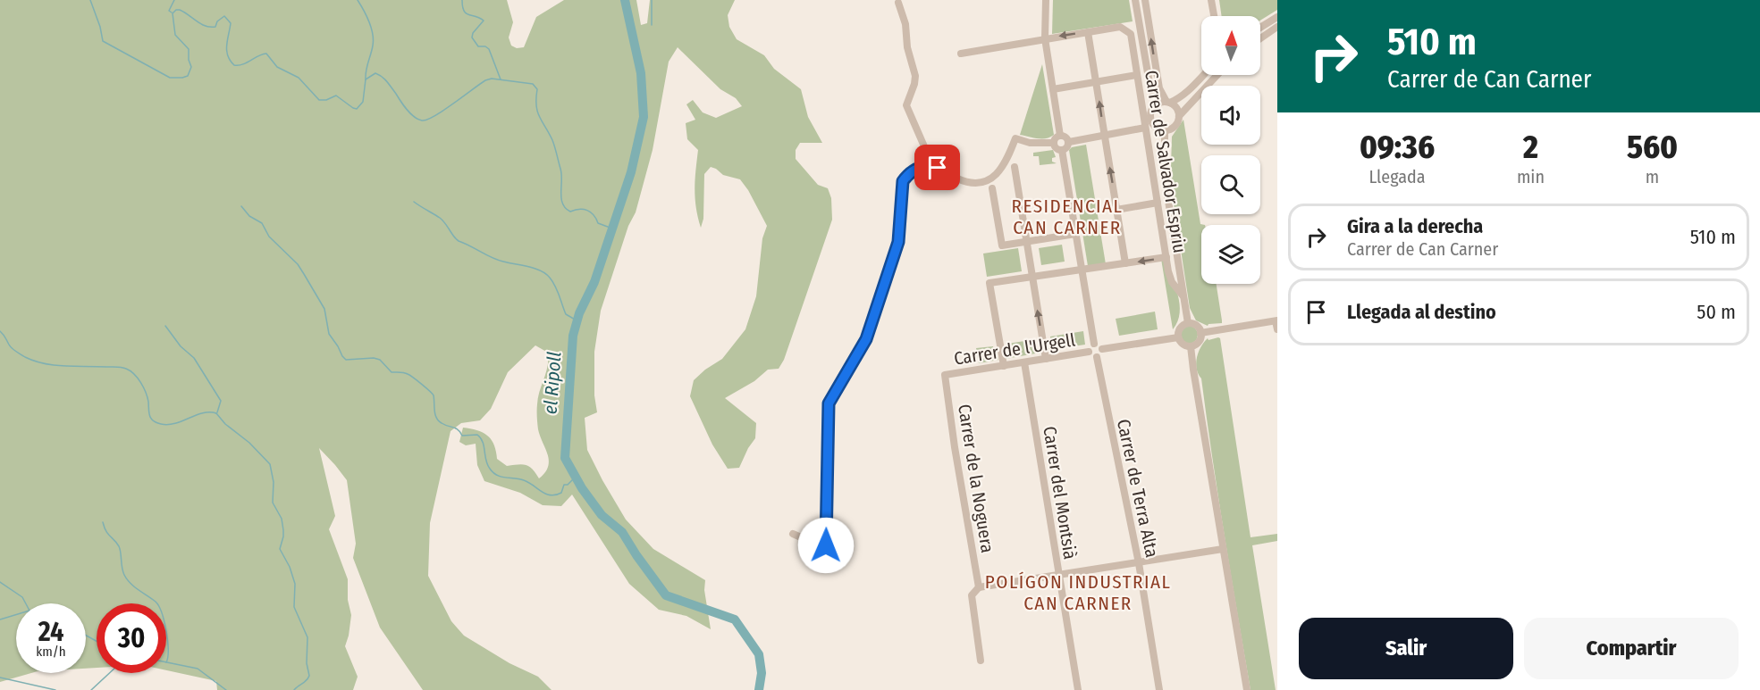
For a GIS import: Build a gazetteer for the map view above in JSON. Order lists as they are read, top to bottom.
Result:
{
  "streets": {
    "street": [
      "Carrer de Salvador Espriu",
      "Carrer de l'Urgell",
      "Carrer de la Noguera",
      "Carrer de Terra Alta",
      "Carrer del Montsià"
    ]
  },
  "crossings": [
    ["Carrer de l'Urgell", "Carrer de la Noguera"],
    ["Carrer de l'Urgell", "Carrer de Terra Alta"],
    ["Carrer de l'Urgell", "Carrer del Montsià"]
  ],
  "districts": ["RESIDENCIAL CAN CARNER", "POLÍGON INDUSTRIAL CAN CARNER"],
  "water": ["el Ripoll"],
  "north": "top",
  "page": {
    "turn": ["510 m", "Carrer de Can Carner"],
    "eta": [
      "09:36",
      "Llegada",
      "2",
      "min",
      "560",
      "m"
    ],
    "list": [
      {
        "name": "Gira a la derecha",
        "note": "Carrer de Can Carner",
        "value": "510 m"
      },
      {
        "name": "Llegada al destino",
        "value": "50 m"
      }
    ],
    "speed": "24 km/h",
    "limit": "30",
    "buttons": ["Salir", "Compartir"]
  }
}
